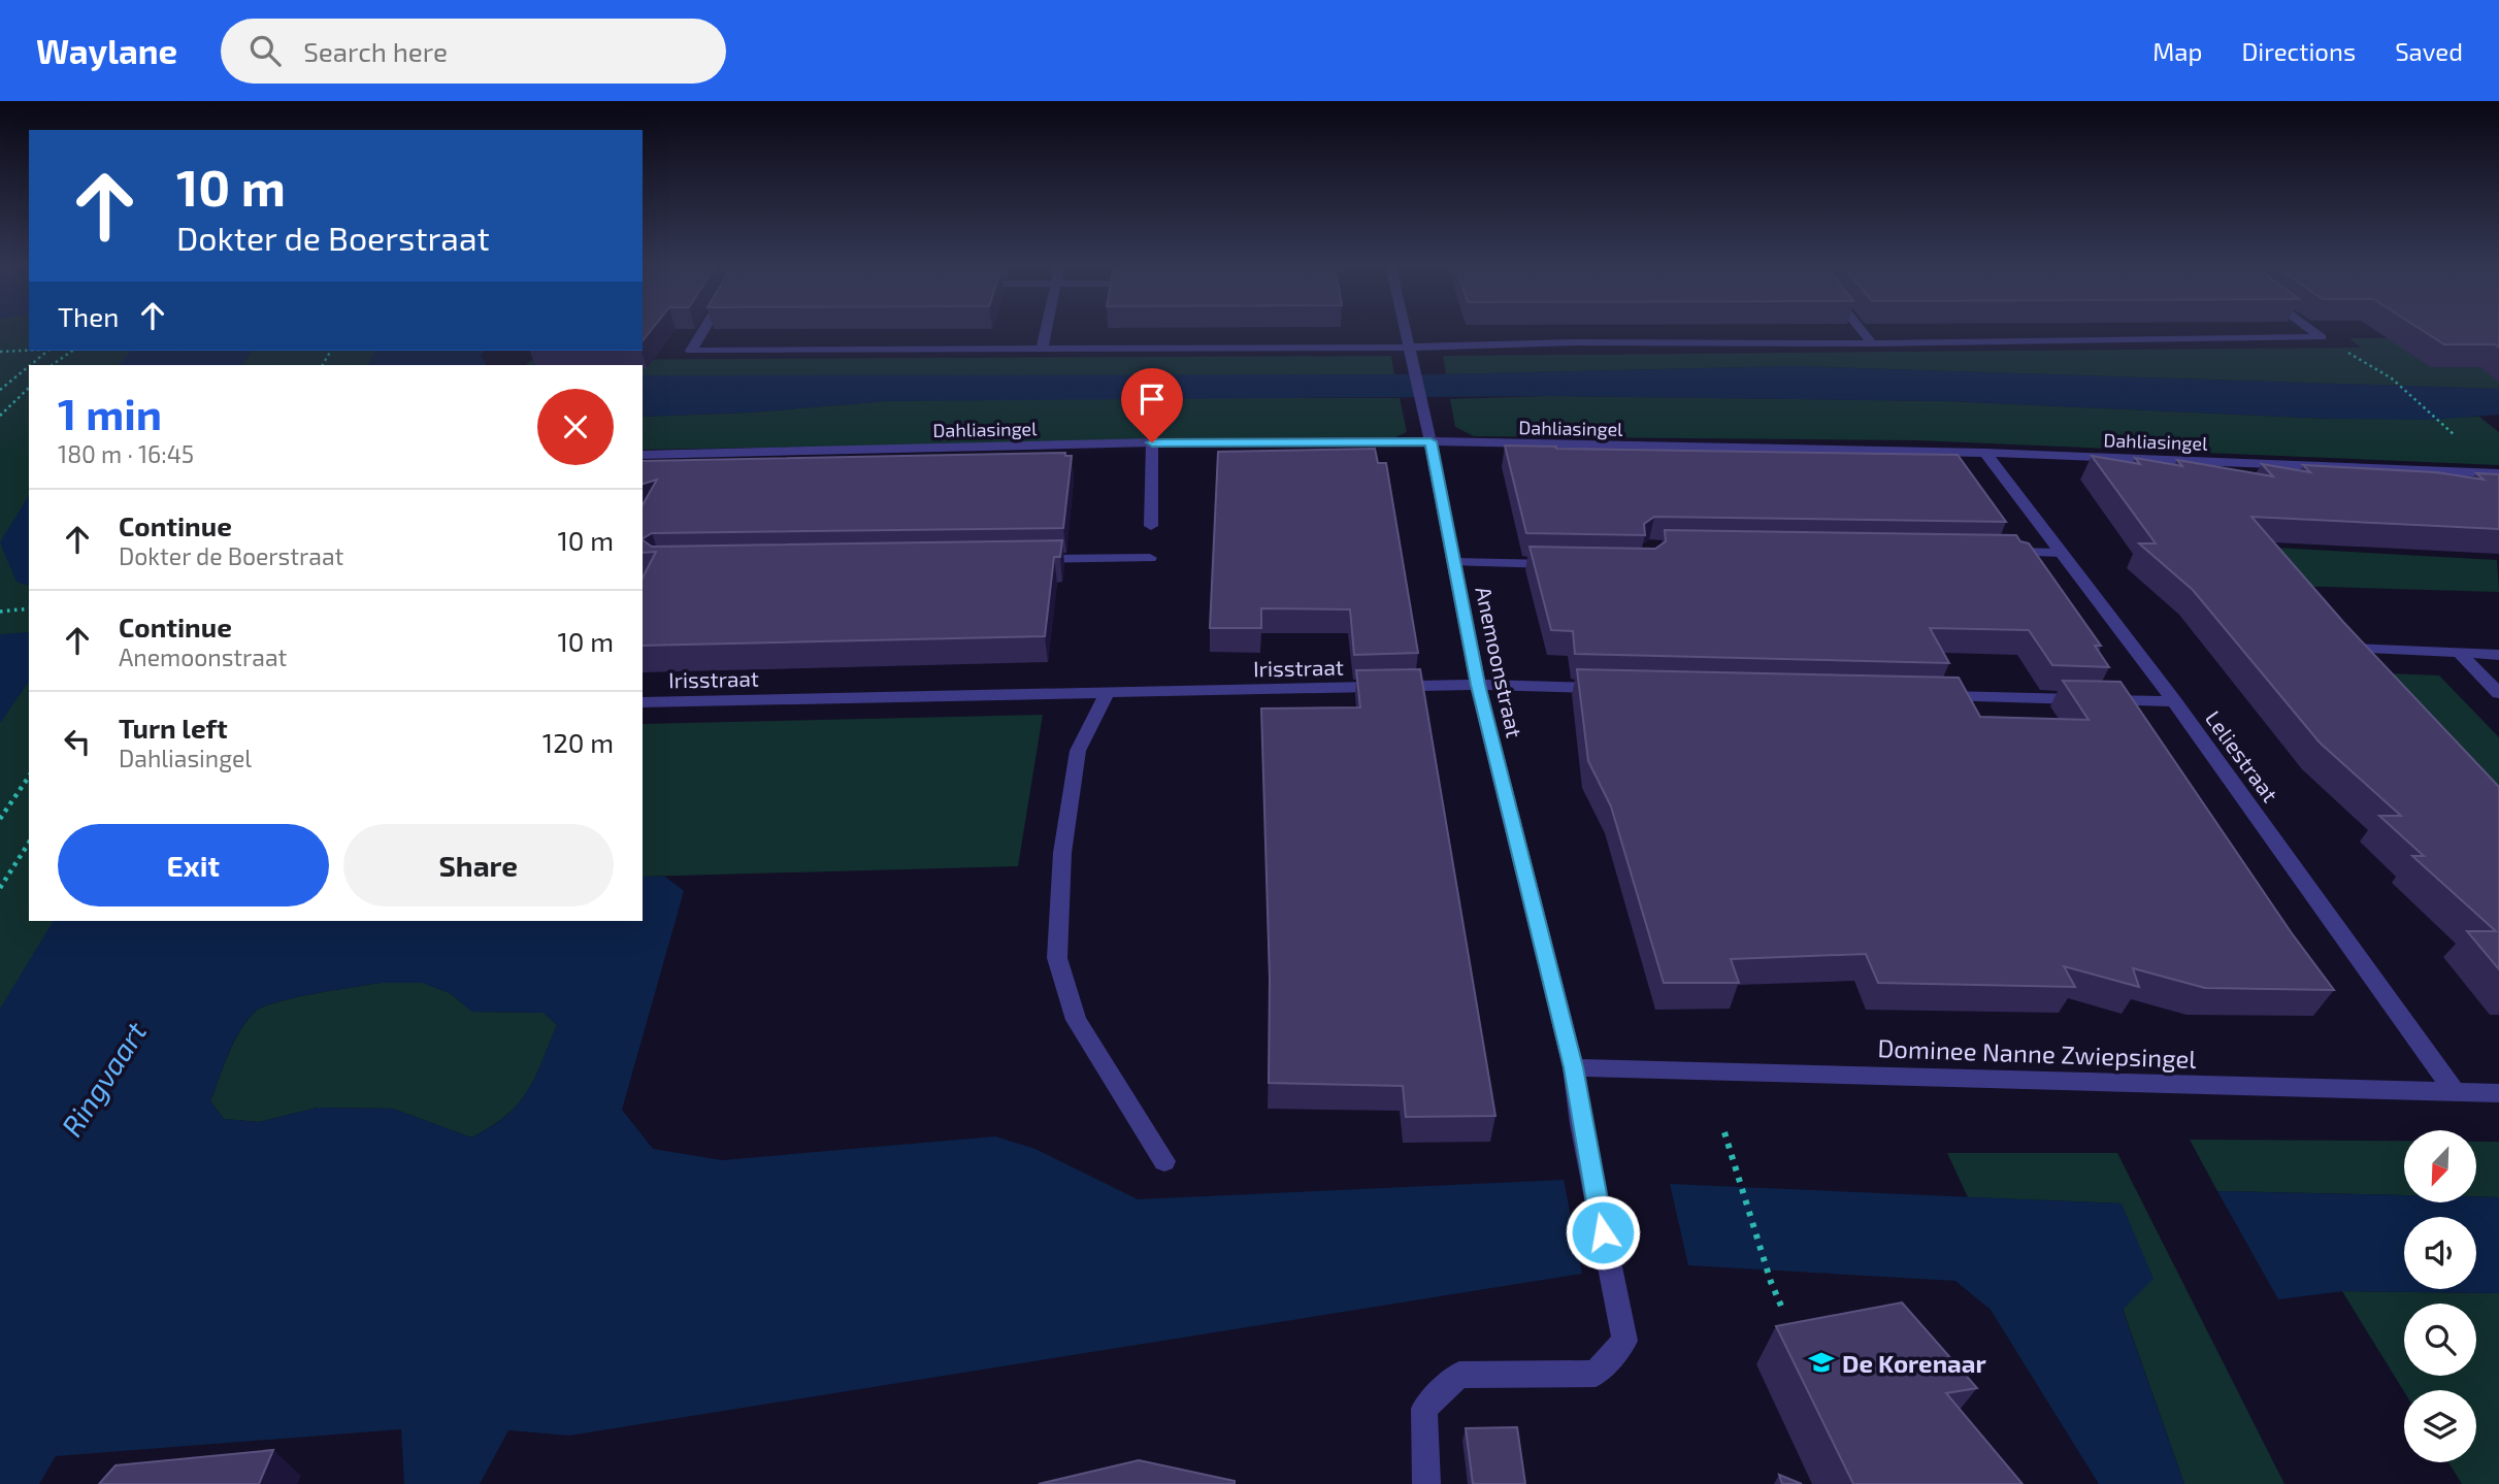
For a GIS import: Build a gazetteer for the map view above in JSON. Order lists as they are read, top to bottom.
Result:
{
  "streets": {
    "street": [
      "Dahliasingel",
      "Anemoonstraat",
      "Irisstraat",
      "Leliestraat",
      "Dominee Nanne Zwiepsingel"
    ]
  },
  "crossings": [
    ["Dahliasingel", "Anemoonstraat"],
    ["Dahliasingel", "Leliestraat"],
    ["Anemoonstraat", "Irisstraat"],
    ["Anemoonstraat", "Dominee Nanne Zwiepsingel"],
    ["Leliestraat", "Dominee Nanne Zwiepsingel"]
  ],
  "water": ["Ringvaart"],
  "places": {
    "school or university": ["De Korenaar"]
  },
  "north": "bottom left",
  "page": {
    "header": "Waylane",
    "search": "Search here",
    "nav": ["Map", "Directions", "Saved"],
    "turn": ["10 m", "Dokter de Boerstraat"],
    "then": "Then",
    "heading": ["1 min", "180 m · 16:45"],
    "list": [
      {
        "name": "Continue",
        "note": "Dokter de Boerstraat",
        "value": "10 m"
      },
      {
        "name": "Continue",
        "note": "Anemoonstraat",
        "value": "10 m"
      },
      {
        "name": "Turn left",
        "note": "Dahliasingel",
        "value": "120 m"
      }
    ],
    "buttons": ["Exit", "Share"]
  }
}
